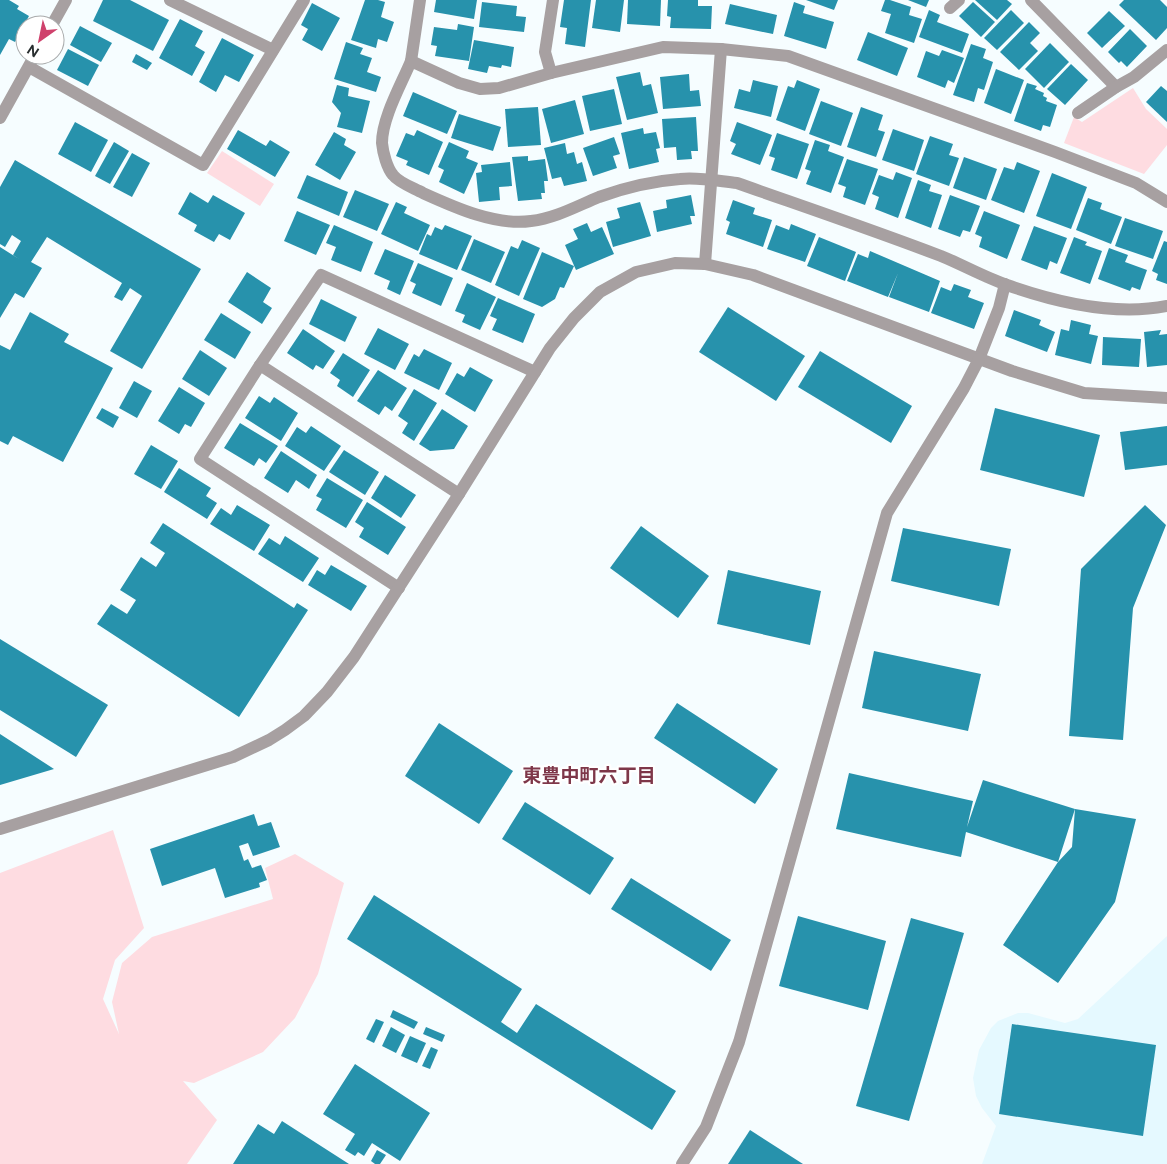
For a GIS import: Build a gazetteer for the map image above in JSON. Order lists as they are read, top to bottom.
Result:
{
  "districts": ["東豊中町六丁目"],
  "north": "bottom left"
}
